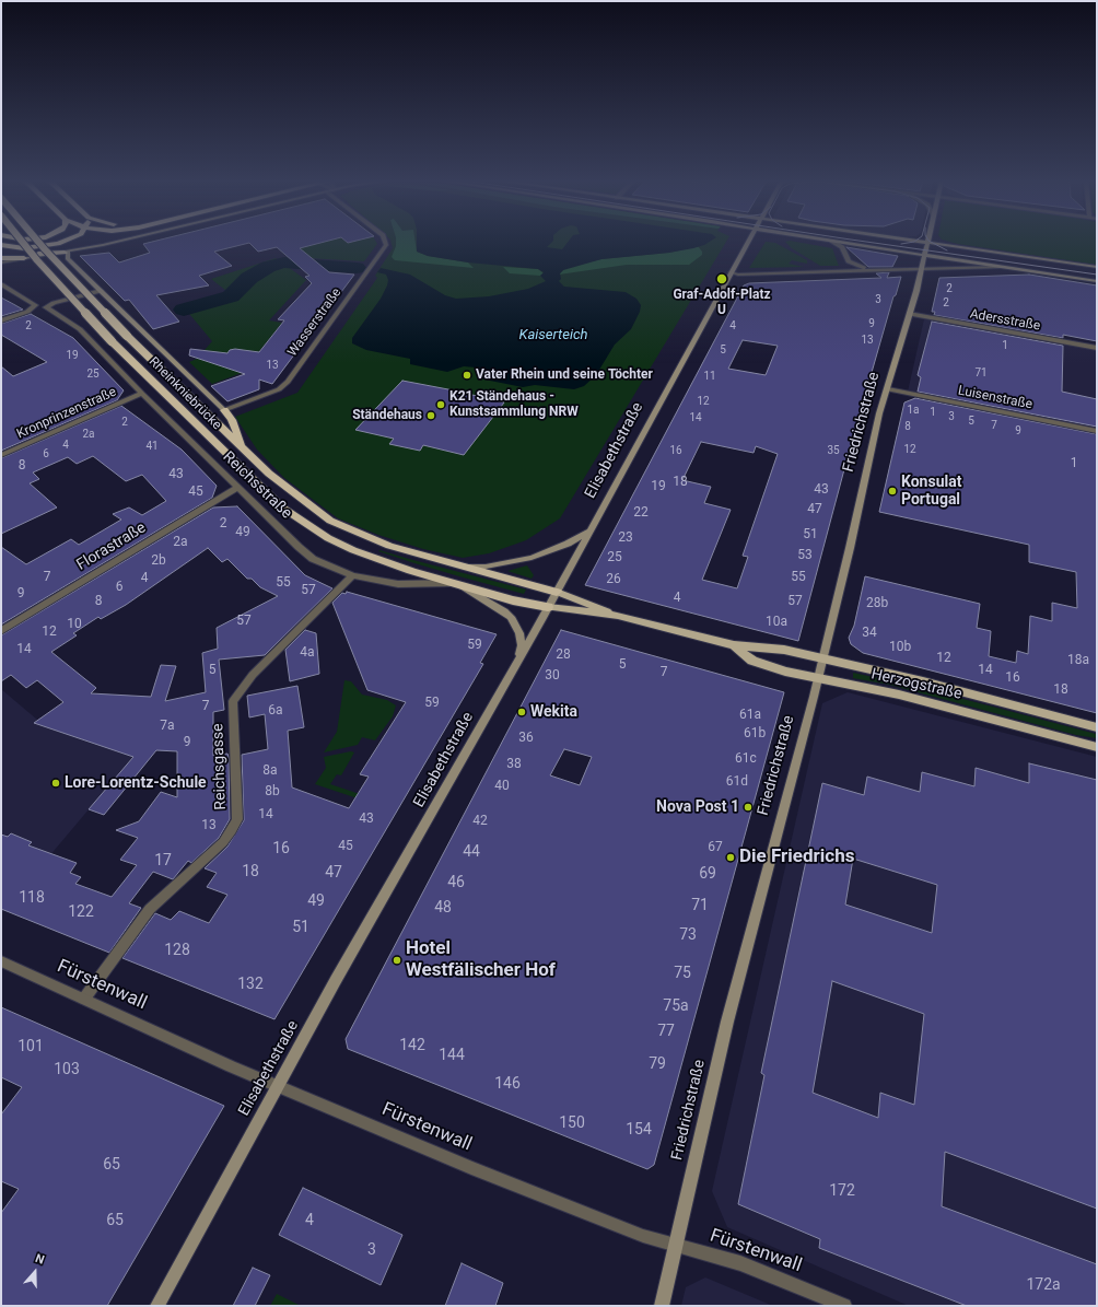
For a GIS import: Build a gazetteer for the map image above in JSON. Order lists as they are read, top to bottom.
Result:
{
  "streets": {
    "highway": ["Rheinkniebrücke", "Reichsstraße"],
    "main road": ["Friedrichstraße", "Elisabethstraße", "Herzogstraße"],
    "street": [
      "Adersstraße",
      "Wasserstraße",
      "Luisenstraße",
      "Kronprinzenstraße",
      "Florastraße",
      "Reichsgasse",
      "Fürstenwall"
    ]
  },
  "crossings": [
    ["Adersstraße", "Friedrichstraße"],
    ["Rheinkniebrücke", "Reichsstraße"],
    ["Luisenstraße", "Friedrichstraße"],
    ["Kronprinzenstraße", "Reichsstraße"],
    ["Friedrichstraße", "Herzogstraße"],
    ["Friedrichstraße", "Fürstenwall"],
    ["Elisabethstraße", "Reichsstraße"],
    ["Elisabethstraße", "Herzogstraße"],
    ["Elisabethstraße", "Fürstenwall"],
    ["Reichsstraße", "Florastraße"],
    ["Reichsstraße", "Herzogstraße"],
    ["Reichsstraße", "Reichsgasse"],
    ["Reichsgasse", "Fürstenwall"]
  ],
  "water": ["Kaiserteich"],
  "places": [
    "Graf-Adolf-Platz U",
    "Vater Rhein und seine Töchter",
    "K21 Ständehaus - Kunstsammlung NRW",
    "Ständehaus",
    "Konsulat Portugal",
    "Wekita",
    "Lore-Lorentz-Schule",
    "Nova Post 1",
    "Die Friedrichs",
    "Hotel Westfälischer Hof"
  ],
  "house_numbers": [
    "2",
    "3",
    "2",
    "9",
    "2",
    "4",
    "13",
    "1",
    "5",
    "19",
    "13",
    "71",
    "25",
    "11",
    "12",
    "1a",
    "1",
    "3",
    "14",
    "5",
    "2",
    "7",
    "8",
    "9",
    "2a",
    "4",
    "41",
    "12",
    "16",
    "35",
    "6",
    "1",
    "8",
    "43",
    "18",
    "19",
    "43",
    "45",
    "47",
    "22",
    "2",
    "49",
    "51",
    "23",
    "2a",
    "53",
    "25",
    "2b",
    "7",
    "55",
    "4",
    "26",
    "55",
    "6",
    "57",
    "9",
    "4",
    "8",
    "57",
    "28b",
    "57",
    "10a",
    "10",
    "12",
    "34",
    "59",
    "10b",
    "14",
    "4a",
    "28",
    "12",
    "18a",
    "5",
    "5",
    "14",
    "7",
    "30",
    "16",
    "18",
    "59",
    "7",
    "6a",
    "61a",
    "7a",
    "61b",
    "36",
    "9",
    "61c",
    "38",
    "8a",
    "61d",
    "40",
    "8b",
    "14",
    "43",
    "42",
    "13",
    "45",
    "67",
    "16",
    "44",
    "17",
    "18",
    "47",
    "69",
    "46",
    "118",
    "49",
    "71",
    "48",
    "122",
    "51",
    "73",
    "128",
    "75",
    "132",
    "75a",
    "77",
    "142",
    "101",
    "144",
    "79",
    "103",
    "146",
    "150",
    "154",
    "65",
    "172",
    "65",
    "4",
    "3",
    "172a"
  ],
  "north": "top"
}
